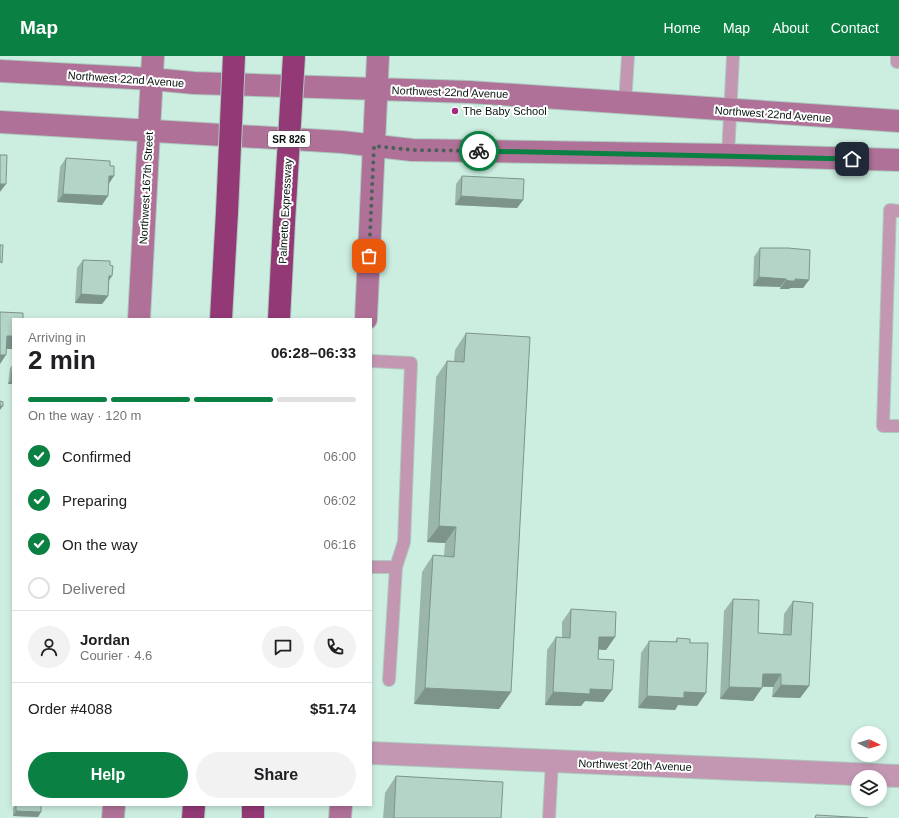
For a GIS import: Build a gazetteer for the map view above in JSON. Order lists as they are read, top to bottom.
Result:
{
  "streets": {
    "highway": ["SR 826", "Palmetto Expressway"],
    "main road": ["Northwest 22nd Avenue", "Northwest 167th Street"],
    "street": ["Northwest 20th Avenue"]
  },
  "crossings": [
    ["Northwest 22nd Avenue", "Northwest 167th Street"]
  ],
  "places": ["The Baby School"],
  "north": "right",
  "page": {
    "header": "Map",
    "nav": [
      "Home",
      "Map",
      "About",
      "Contact"
    ],
    "heading": ["2 min", "Arriving in", "06:28–06:33"],
    "panel": [
      "Jordan",
      "Courier · 4.6",
      "Order #4088",
      "$51.74"
    ],
    "bar": "On the way · 120 m",
    "list": [
      ["Confirmed", "06:00"],
      ["Preparing", "06:02"],
      ["On the way", "06:16"],
      "Delivered"
    ],
    "buttons": ["Help", "Share"]
  }
}
